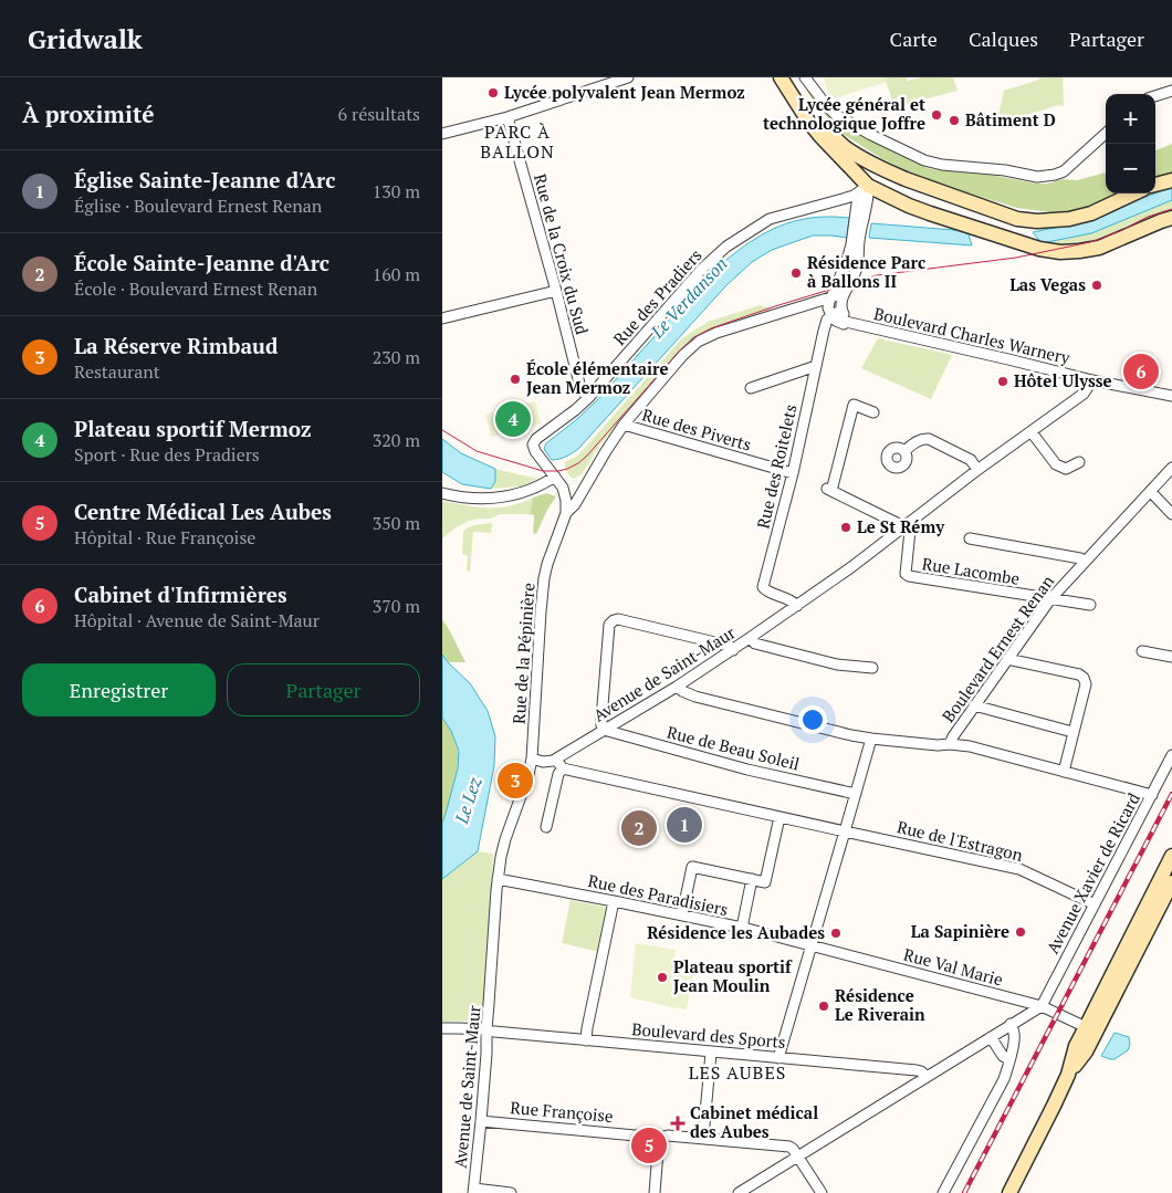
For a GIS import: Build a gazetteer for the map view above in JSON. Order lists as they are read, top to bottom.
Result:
{
  "streets": {
    "street": [
      "Rue de la Croix du Sud",
      "Rue des Pradiers",
      "Boulevard Charles Warnery",
      "Rue des Piverts",
      "Rue des Roitelets",
      "Rue Lacombe",
      "Boulevard Ernest Renan",
      "Rue de la Pépinière",
      "Avenue de Saint-Maur",
      "Rue de Beau Soleil",
      "Rue de l'Estragon",
      "Avenue Xavier de Ricard",
      "Rue des Paradisiers",
      "Rue Val Marie",
      "Boulevard des Sports",
      "Rue Françoise"
    ]
  },
  "crossings": [
    ["Rue de la Croix du Sud", "Rue des Pradiers"],
    ["Rue des Pradiers", "Rue de la Pépinière"],
    ["Boulevard Charles Warnery", "Rue des Roitelets"],
    ["Boulevard Charles Warnery", "Avenue de Saint-Maur"],
    ["Rue des Piverts", "Rue des Roitelets"],
    ["Rue des Piverts", "Rue de la Pépinière"],
    ["Rue des Roitelets", "Avenue de Saint-Maur"],
    ["Rue Lacombe", "Boulevard Ernest Renan"],
    ["Rue Lacombe", "Avenue de Saint-Maur"],
    ["Boulevard Ernest Renan", "Avenue de Saint-Maur"],
    ["Rue de la Pépinière", "Avenue de Saint-Maur"],
    ["Avenue de Saint-Maur", "Rue de Beau Soleil"],
    ["Avenue de Saint-Maur", "Rue des Paradisiers"],
    ["Avenue de Saint-Maur", "Boulevard des Sports"],
    ["Avenue de Saint-Maur", "Rue Françoise"],
    ["Rue de l'Estragon", "Avenue Xavier de Ricard"],
    ["Avenue Xavier de Ricard", "Rue Val Marie"],
    ["Rue des Paradisiers", "Rue Val Marie"]
  ],
  "districts": ["PARC À BALLON", "LES AUBES"],
  "water": ["Le Verdanson", "Le Lez"],
  "places": {
    "other": [
      "Lycée polyvalent Jean Mermoz",
      "Lycée général et technologique Joffre",
      "Bâtiment D",
      "Résidence Parc à Ballons II",
      "Las Vegas",
      "École élémentaire Jean Mermoz",
      "Hôtel Ulysse",
      "Le St Rémy",
      "La Sapinière",
      "Résidence les Aubades",
      "Plateau sportif Jean Moulin",
      "Résidence Le Riverain"
    ],
    "health": ["Cabinet médical des Aubes"]
  },
  "page": {
    "header": "Gridwalk",
    "nav": ["Carte", "Calques", "Partager"],
    "heading": ["À proximité", "6 résultats"],
    "map_buttons": ["+", "−"],
    "list": [
      {
        "mark": "1",
        "name": "Église Sainte-Jeanne d'Arc",
        "note": "Église · Boulevard Ernest Renan",
        "value": "130 m"
      },
      {
        "mark": "2",
        "name": "École Sainte-Jeanne d'Arc",
        "note": "École · Boulevard Ernest Renan",
        "value": "160 m"
      },
      {
        "mark": "3",
        "name": "La Réserve Rimbaud",
        "note": "Restaurant",
        "value": "230 m"
      },
      {
        "mark": "4",
        "name": "Plateau sportif Mermoz",
        "note": "Sport · Rue des Pradiers",
        "value": "320 m"
      },
      {
        "mark": "5",
        "name": "Centre Médical Les Aubes",
        "note": "Hôpital · Rue Françoise",
        "value": "350 m"
      },
      {
        "mark": "6",
        "name": "Cabinet d'Infirmières",
        "note": "Hôpital · Avenue de Saint-Maur",
        "value": "370 m"
      }
    ],
    "pins": [
      "6",
      "4",
      "3",
      "1",
      "2",
      "5"
    ],
    "buttons": ["Enregistrer", "Partager"]
  }
}
